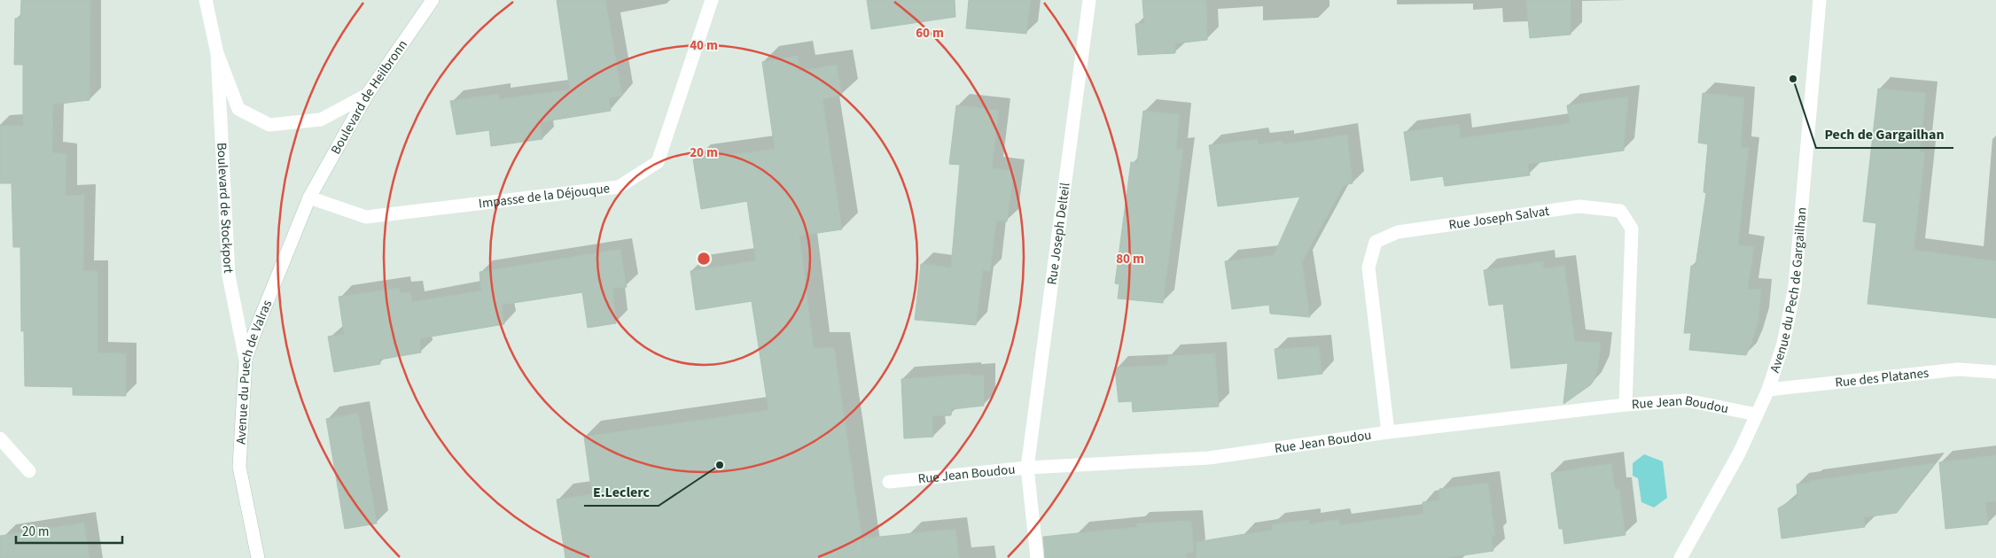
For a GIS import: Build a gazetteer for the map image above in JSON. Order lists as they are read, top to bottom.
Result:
{
  "streets": {
    "street": [
      "Boulevard de Heilbronn",
      "Impasse de la Déjouque",
      "Boulevard de Stockport",
      "Rue Joseph Salvat",
      "Rue Joseph Delteil",
      "Avenue du Pech de Gargailhan",
      "Avenue du Puech de Valras",
      "Rue des Platanes",
      "Rue Jean Boudou"
    ]
  },
  "crossings": [
    ["Boulevard de Heilbronn", "Impasse de la Déjouque"],
    ["Boulevard de Heilbronn", "Boulevard de Stockport"],
    ["Boulevard de Heilbronn", "Avenue du Puech de Valras"],
    ["Impasse de la Déjouque", "Avenue du Puech de Valras"],
    ["Boulevard de Stockport", "Avenue du Puech de Valras"],
    ["Rue Joseph Salvat", "Rue Jean Boudou"],
    ["Rue Joseph Delteil", "Rue Jean Boudou"],
    ["Avenue du Pech de Gargailhan", "Rue des Platanes"],
    ["Avenue du Pech de Gargailhan", "Rue Jean Boudou"]
  ],
  "places": ["Pech de Gargailhan", "E.Leclerc"],
  "scale_bar": "20 m",
  "rings": [
    "60 m",
    "40 m",
    "20 m",
    "80 m"
  ]
}
